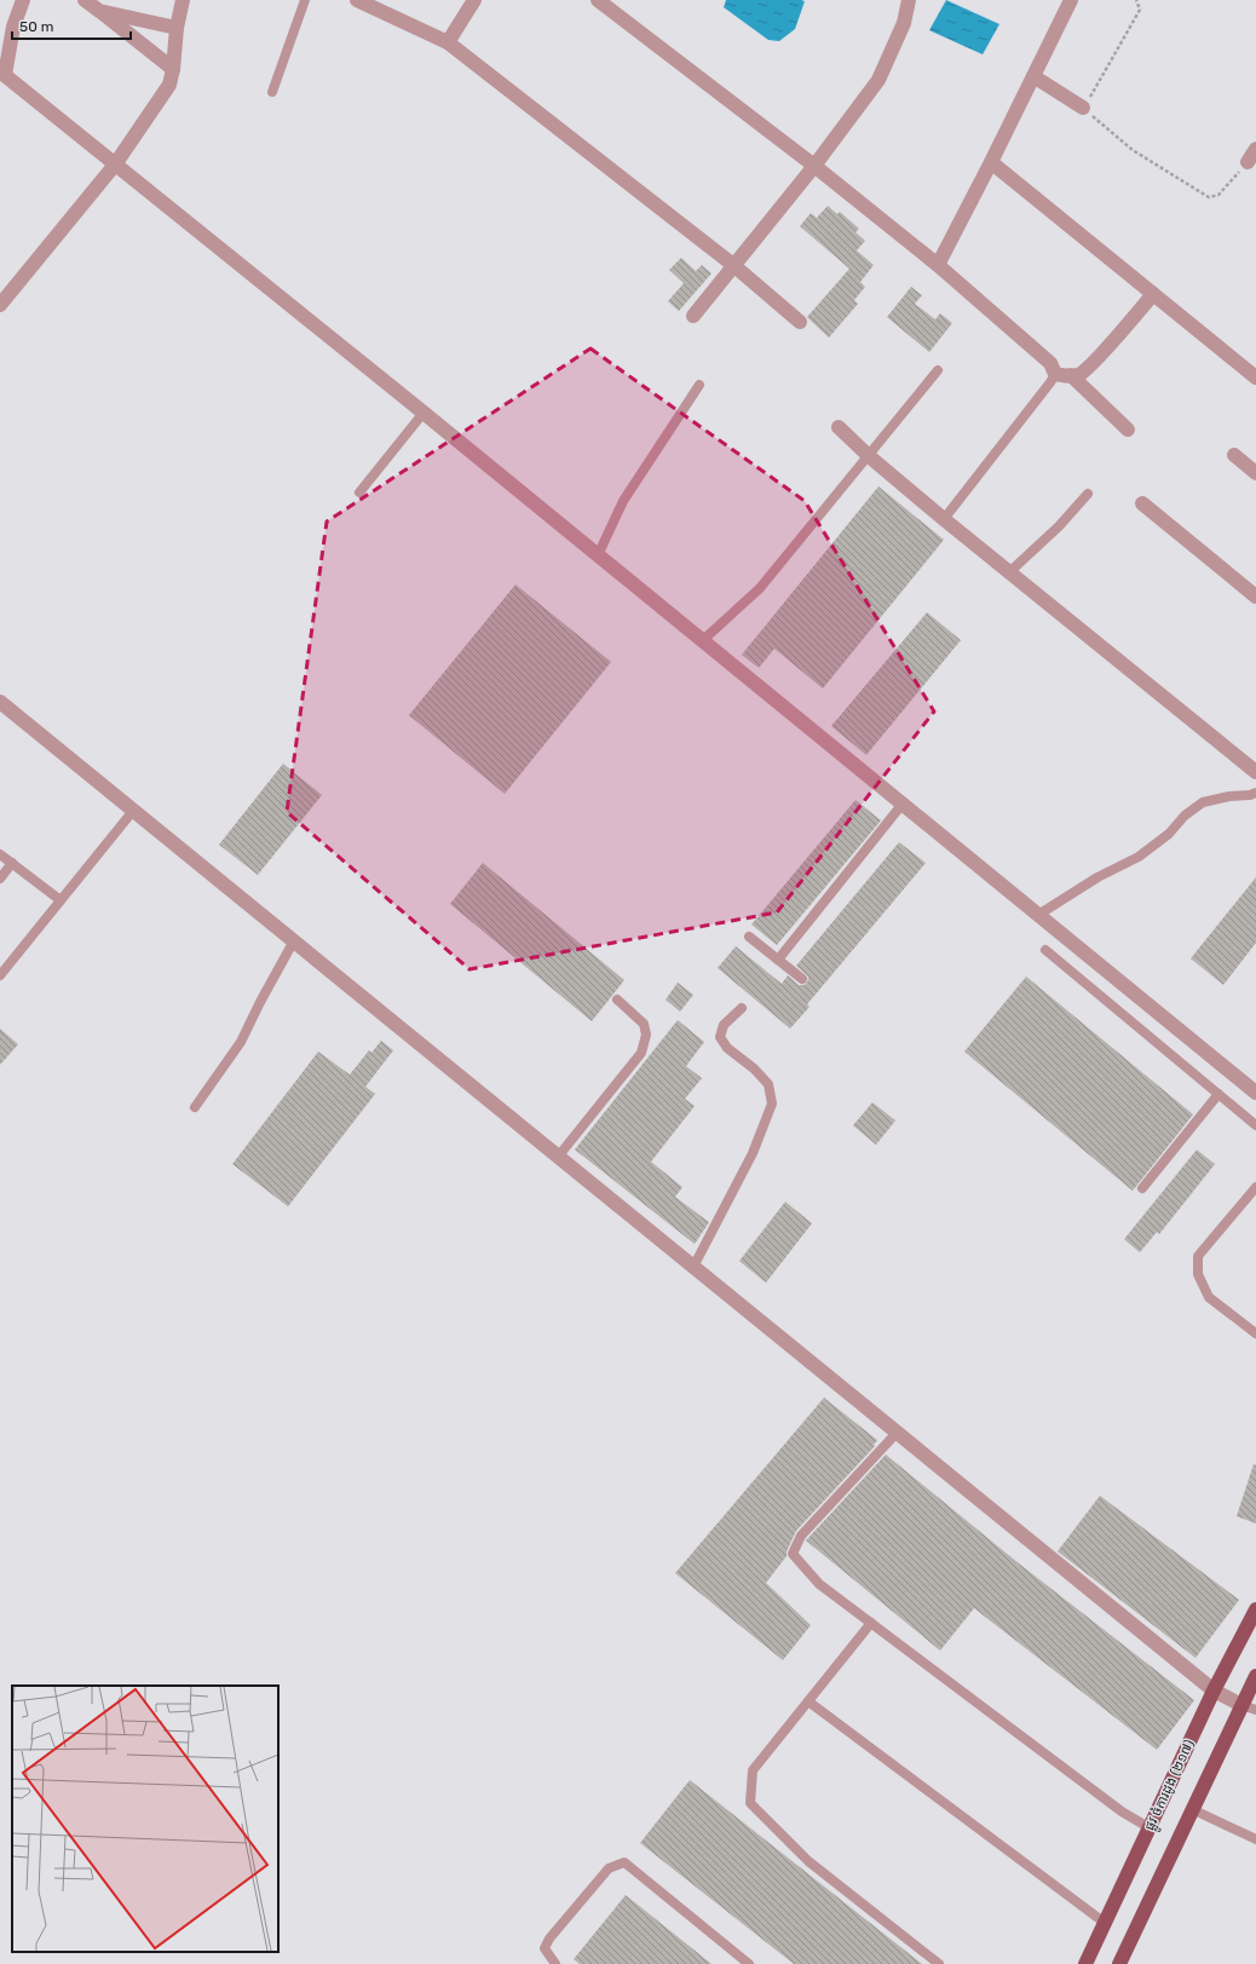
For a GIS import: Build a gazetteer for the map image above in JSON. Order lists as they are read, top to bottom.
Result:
{
  "streets": {
    "main road": ["ផ្លូវ ចំការដូង (២១៧)"]
  },
  "scale_bar": "50 m"
}
